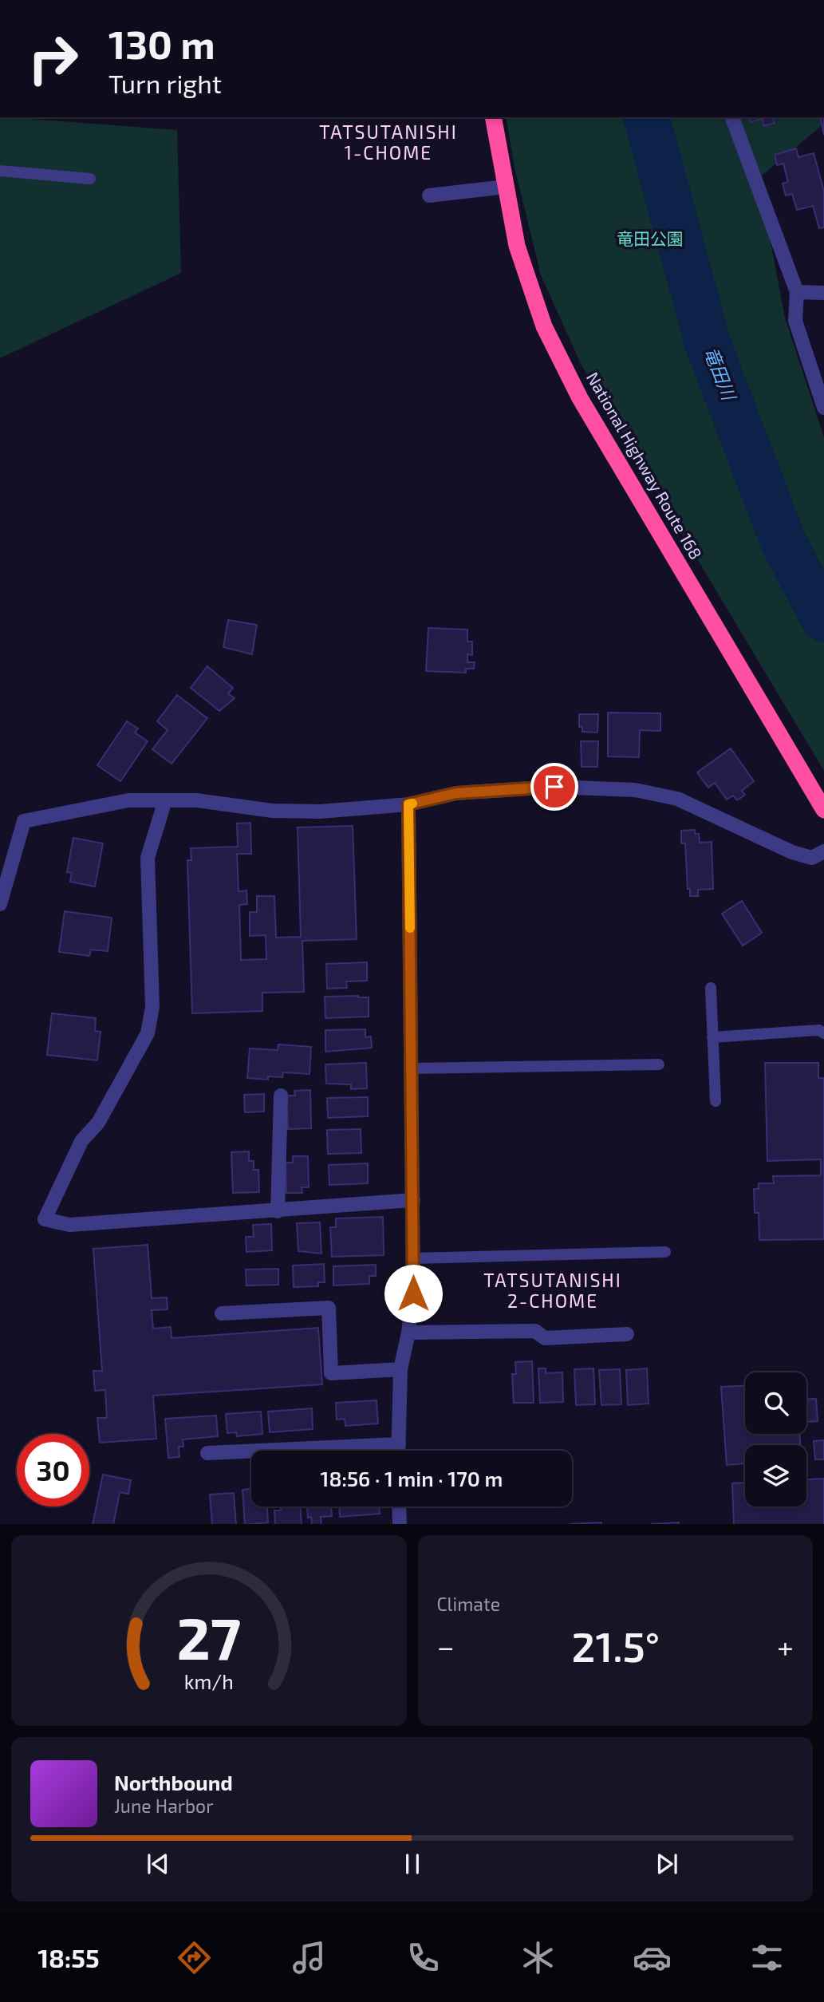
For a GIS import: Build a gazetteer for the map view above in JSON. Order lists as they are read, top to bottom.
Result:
{
  "streets": {
    "highway": ["National Highway Route 168"]
  },
  "districts": ["TATSUTANISHI 1-CHOME", "TATSUTANISHI 2-CHOME"],
  "water": ["竜田川"],
  "parks": ["竜田公園"],
  "page": {
    "turn": ["130 m", "Turn right"],
    "limit": "30",
    "trip": "18:56 · 1 min · 170 m",
    "tile": "Climate",
    "heat": ["−", "21.5°", "+"],
    "song": ["Northbound", "June Harbor"],
    "tabs": "18:55",
    "gauge": ["27", "km/h"]
  }
}
